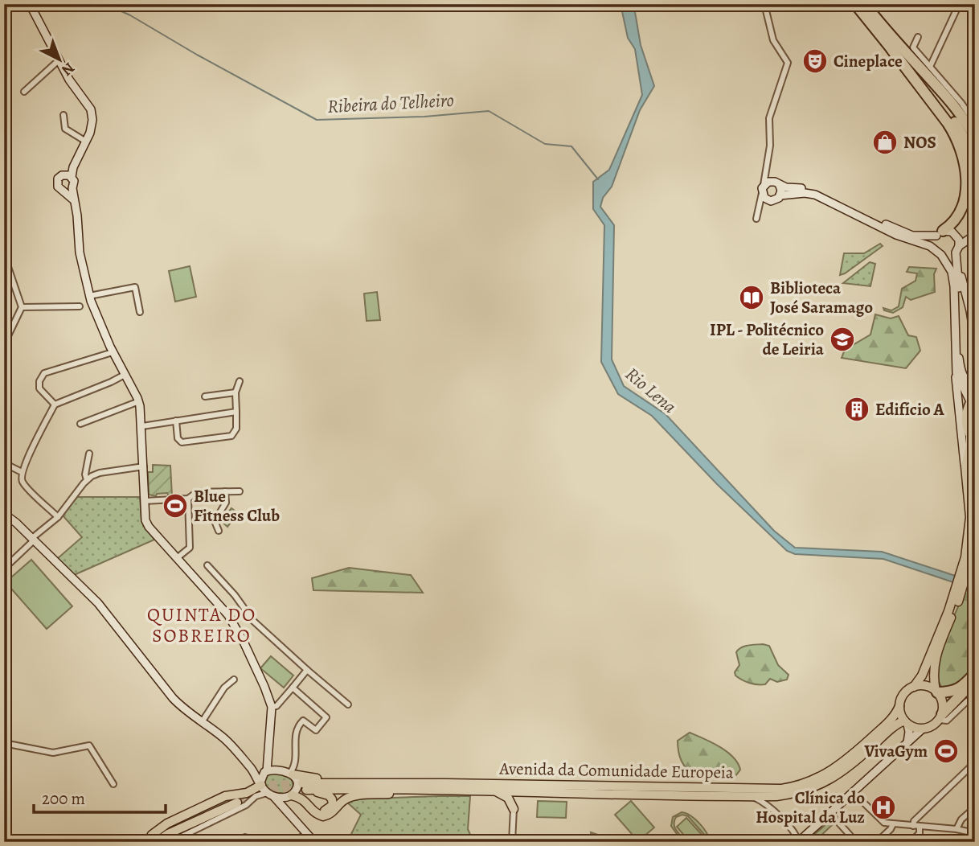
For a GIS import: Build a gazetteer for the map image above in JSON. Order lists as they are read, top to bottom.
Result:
{
  "streets": {
    "main road": ["Avenida da Comunidade Europeia"]
  },
  "districts": ["QUINTA DO SOBREIRO"],
  "water": ["Ribeira do Telheiro", "Rio Lena"],
  "places": {
    "theatre": ["Cineplace"],
    "shop": ["NOS"],
    "library": ["Biblioteca José Saramago"],
    "school or university": ["IPL - Politécnico de Leiria"],
    "building": ["Edifício A"],
    "sports": ["Blue Fitness Club", "VivaGym"],
    "hospital": ["Clínica do Hospital da Luz"]
  },
  "scale_bar": "200 m",
  "north": "bottom right"
}
